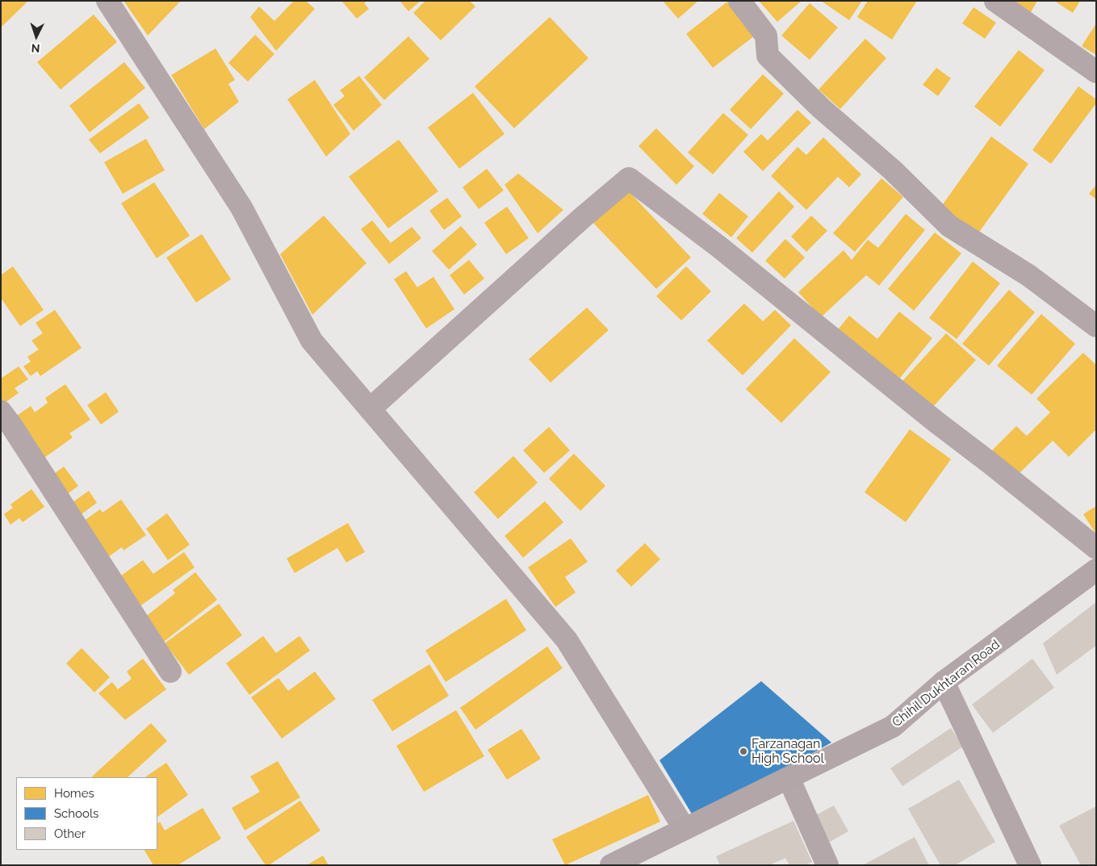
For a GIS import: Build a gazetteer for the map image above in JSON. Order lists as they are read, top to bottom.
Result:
{
  "streets": {
    "street": ["Chihil Dukhtaran Road"]
  },
  "places": ["Farzanagan High School"],
  "legend": ["Homes", "Schools", "Other"],
  "north": "bottom"
}
